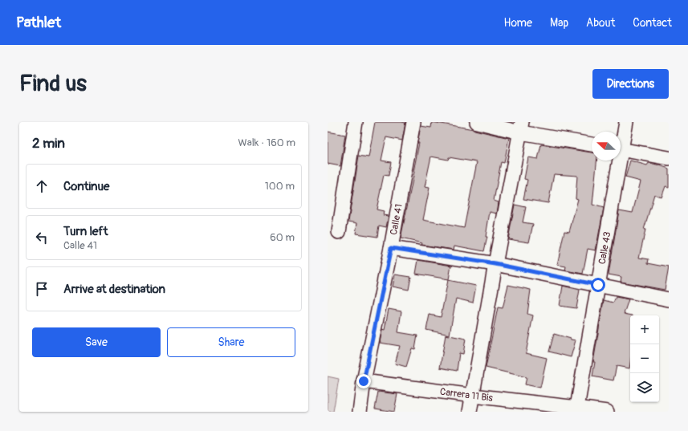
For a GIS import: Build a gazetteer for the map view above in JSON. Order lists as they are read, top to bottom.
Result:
{
  "streets": {
    "street": ["Calle 41", "Calle 43", "Carrera 11 Bis"]
  },
  "crossings": [
    ["Calle 41", "Carrera 11 Bis"],
    ["Calle 43", "Carrera 11 Bis"]
  ],
  "north": "left",
  "page": {
    "header": "Pathlet",
    "nav": [
      "Home",
      "Map",
      "About",
      "Contact"
    ],
    "buttons": [
      "Directions",
      ["Save", "Share"]
    ],
    "title": "Find us",
    "heading": ["2 min", "Walk · 160 m"],
    "list": [
      ["Continue", "100 m"],
      ["Turn left", "Calle 41", "60 m"],
      "Arrive at destination"
    ],
    "map_buttons": ["+", "−"]
  }
}
